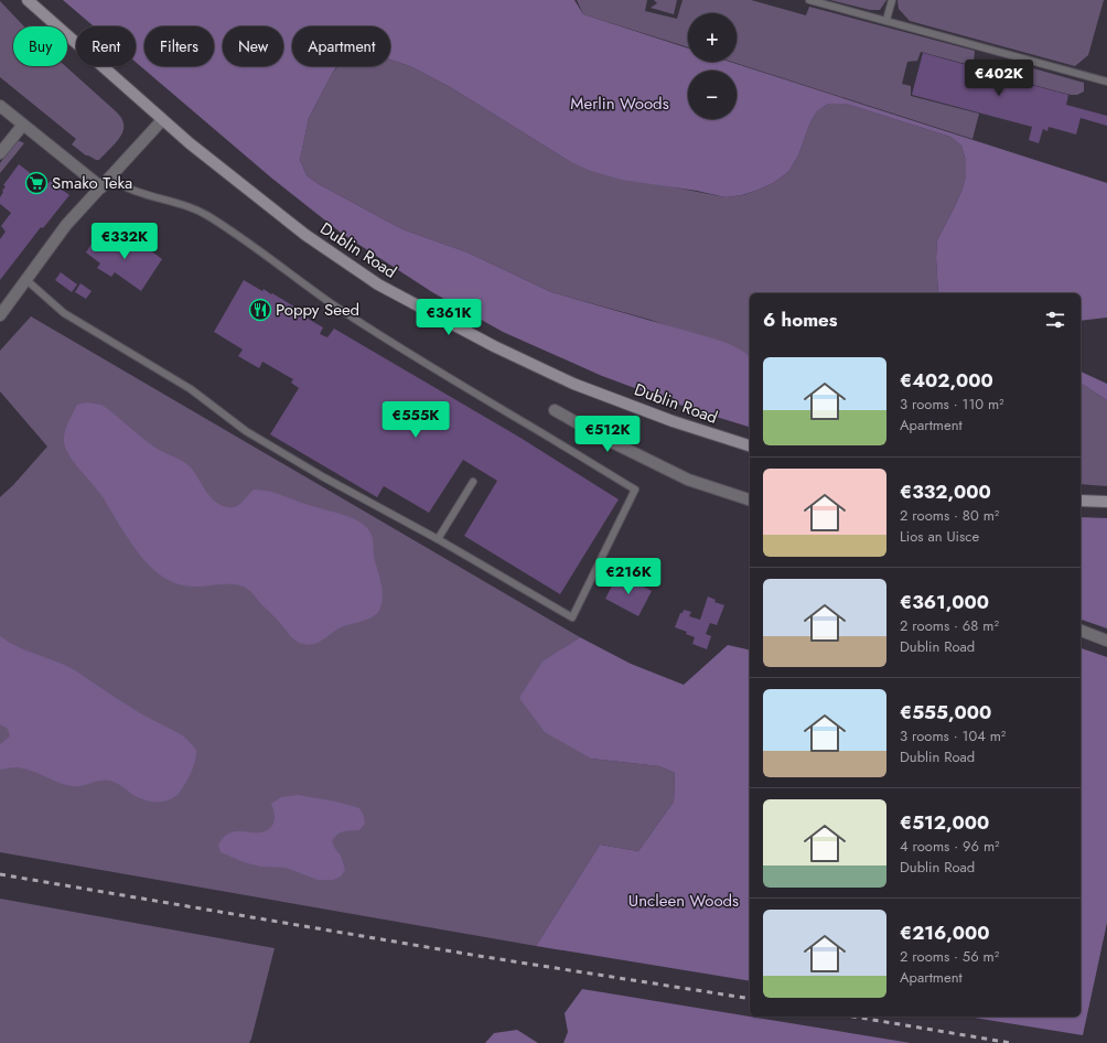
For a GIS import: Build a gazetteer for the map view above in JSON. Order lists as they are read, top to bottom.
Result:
{
  "streets": {
    "main road": ["Dublin Road"]
  },
  "parks": ["Merlin Woods", "Uncleen Woods"],
  "places": {
    "supermarket": ["Smako Teka"],
    "restaurant": ["Poppy Seed"]
  },
  "page": {
    "map_buttons": ["+", "−"],
    "chip": [
      "Buy",
      "Rent",
      "Filters",
      "New",
      "Apartment"
    ],
    "price": [
      "€402K",
      "€332K",
      "€361K",
      "€555K",
      "€512K",
      "€216K"
    ],
    "heading": "6 homes",
    "list": [
      {
        "name": "€402,000",
        "note": "3 rooms · 110 m² · Apartment"
      },
      {
        "name": "€332,000",
        "note": "2 rooms · 80 m² · Lios an Uisce"
      },
      {
        "name": "€361,000",
        "note": "2 rooms · 68 m² · Dublin Road"
      },
      {
        "name": "€555,000",
        "note": "3 rooms · 104 m² · Dublin Road"
      },
      {
        "name": "€512,000",
        "note": "4 rooms · 96 m² · Dublin Road"
      },
      {
        "name": "€216,000",
        "note": "2 rooms · 56 m² · Apartment"
      }
    ]
  }
}
